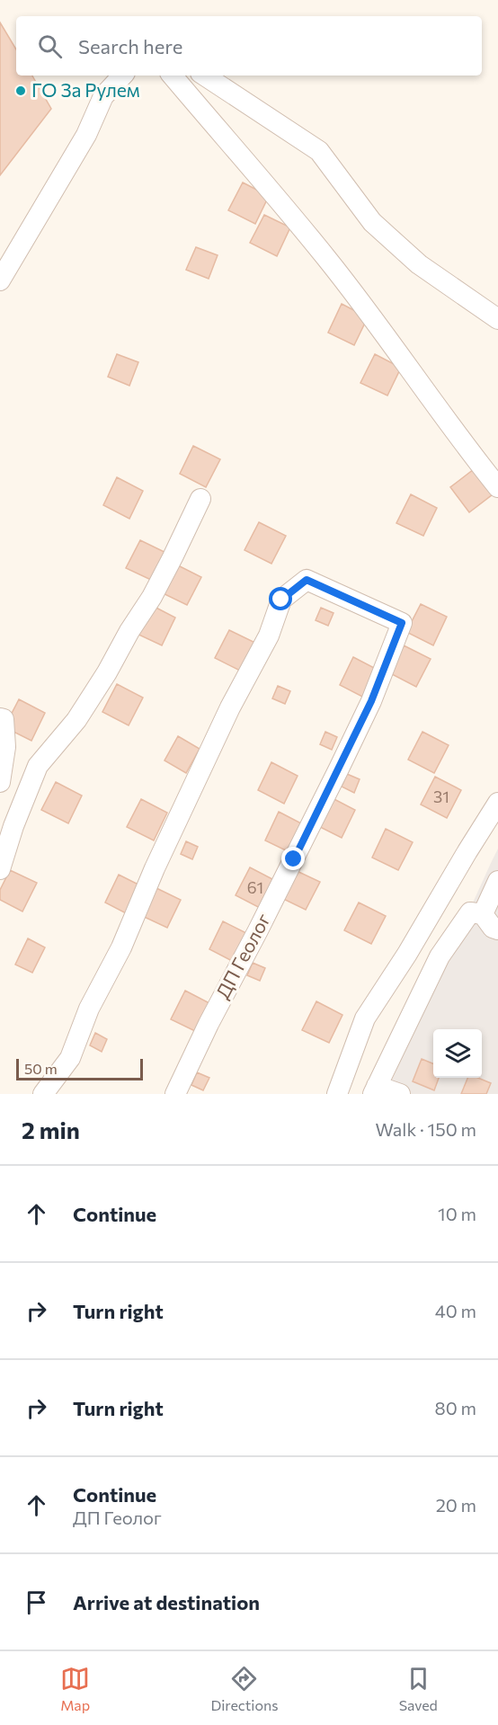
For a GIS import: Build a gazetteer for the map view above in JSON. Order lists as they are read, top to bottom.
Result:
{
  "streets": {
    "street": ["ДП Геолог"]
  },
  "places": ["ГО За Рулем"],
  "house_numbers": ["31", "61"],
  "scale_bar": "50 m",
  "page": {
    "search": "Search here",
    "scale": "50 m",
    "heading": ["2 min", "Walk · 150 m"],
    "list": [
      ["Continue", "10 m"],
      ["Turn right", "40 m"],
      ["Turn right", "80 m"],
      ["Continue", "ДП Геолог", "20 m"],
      "Arrive at destination"
    ],
    "nav": ["Map", "Directions", "Saved"]
  }
}
